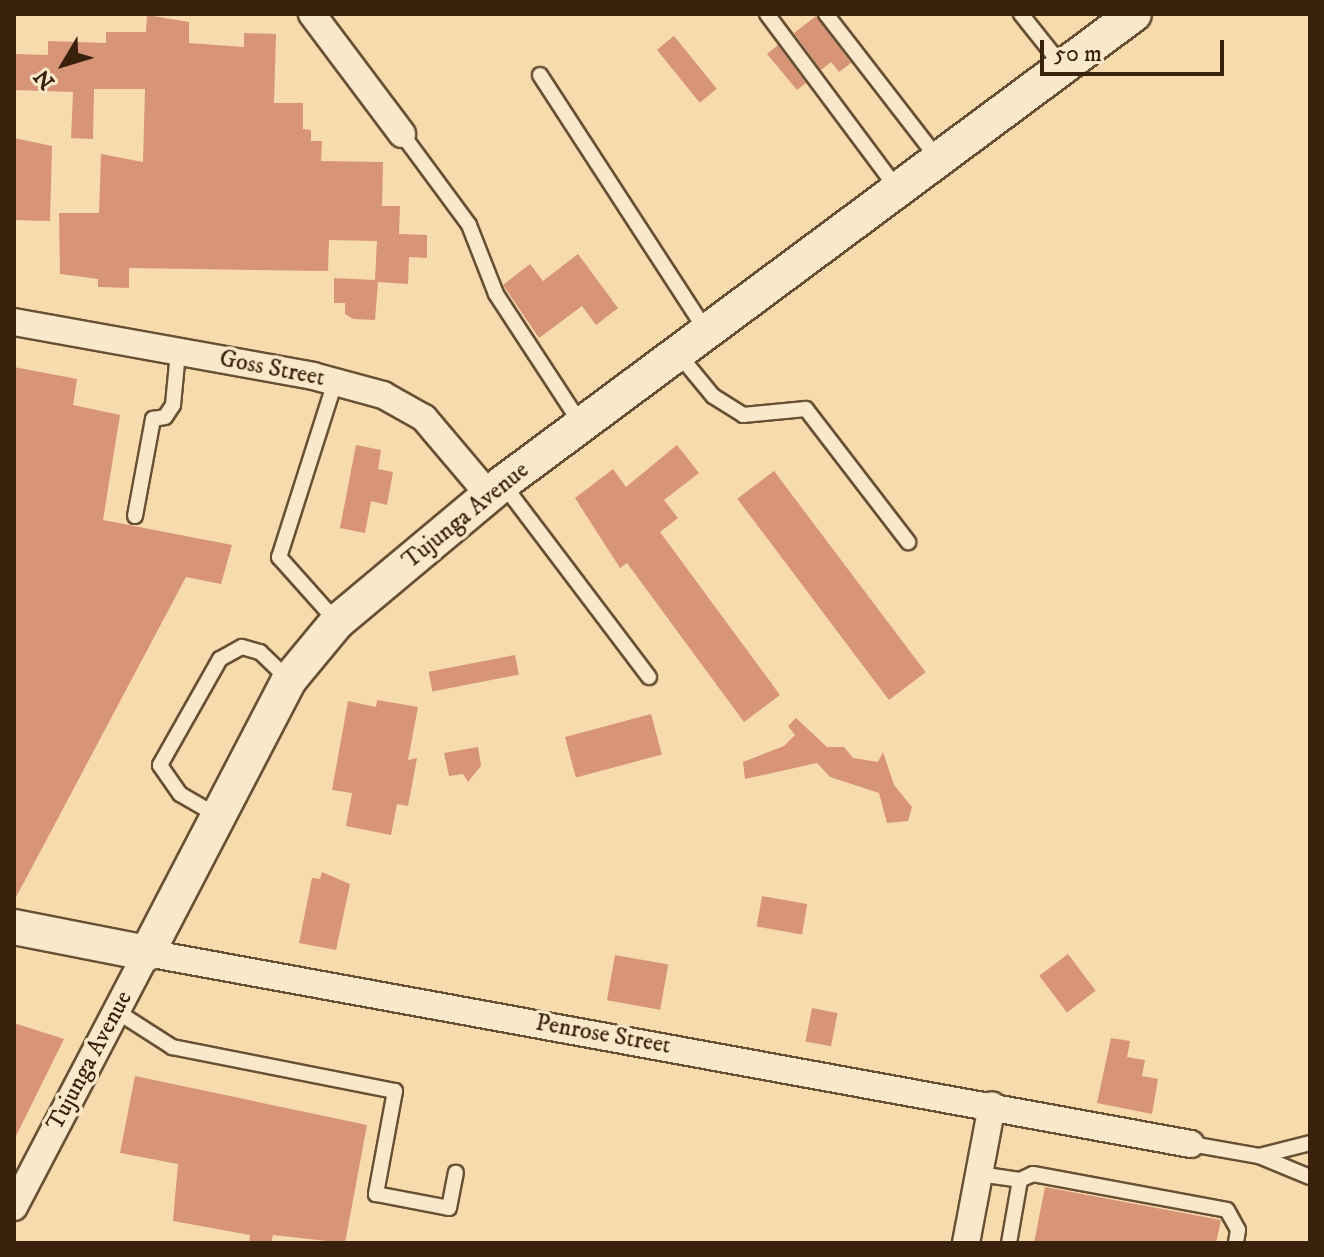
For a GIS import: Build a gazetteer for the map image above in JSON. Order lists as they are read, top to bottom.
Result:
{
  "streets": {
    "street": ["Goss Street", "Tujunga Avenue", "Penrose Street"]
  },
  "crossings": [
    ["Goss Street", "Tujunga Avenue"],
    ["Tujunga Avenue", "Penrose Street"]
  ],
  "scale_bar": "50 m",
  "north": "bottom left"
}
